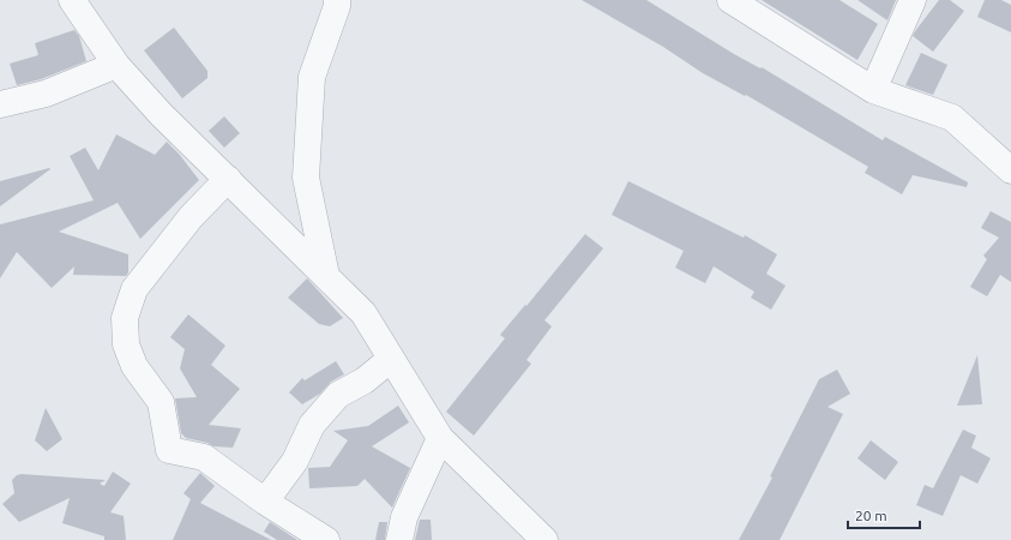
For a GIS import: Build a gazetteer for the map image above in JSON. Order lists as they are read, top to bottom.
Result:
{
  "scale_bar": "20 m"
}
